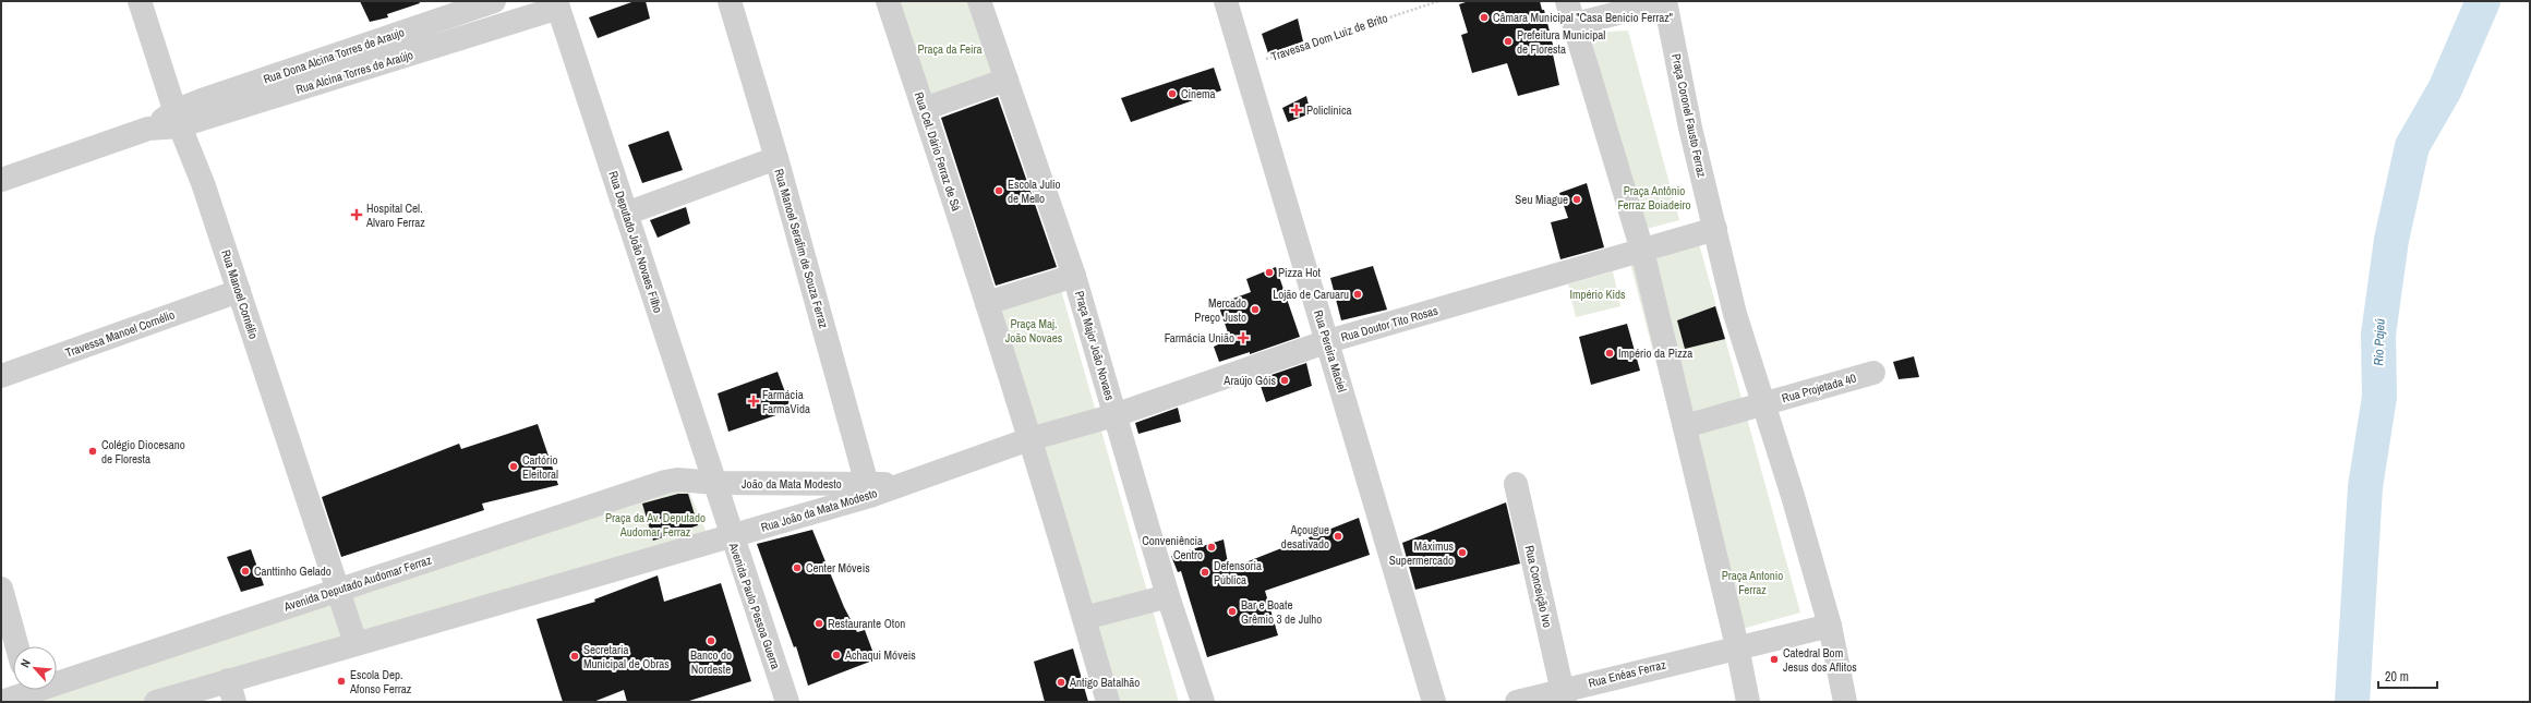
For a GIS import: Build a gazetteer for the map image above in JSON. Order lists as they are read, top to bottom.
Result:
{
  "streets": {
    "street": [
      "Rua Dona Alcina Torres de Araujo",
      "Rua Alcina Torres de Araújo",
      "Praça Coronel Fausto Ferraz",
      "Rua Cel. Dário Ferraz de Sá",
      "Rua Deputado João Novaes Filho",
      "Rua Manoel Serafim de Souza Ferraz",
      "Rua Manoel Cornélio",
      "Rua Doutor Tito Rosas",
      "Travessa Manoel Cornélio",
      "Praça Major João Novaes",
      "Rua Pereira Maciel",
      "Rua Projetada 40",
      "João da Mata Modesto",
      "Rua João da Mata Modesto",
      "Avenida Deputado Audomar Ferraz",
      "Rua Conceição Ivo",
      "Avenida Paulo Pessoa Guerra",
      "Rua Enéas Ferraz"
    ],
    "path": ["Travessa Dom Luiz de Brito"]
  },
  "crossings": [
    ["Travessa Dom Luiz de Brito", "Rua Pereira Maciel"],
    ["Rua Dona Alcina Torres de Araujo", "Rua Alcina Torres de Araújo"],
    ["Rua Alcina Torres de Araújo", "Rua Deputado João Novaes Filho"],
    ["Rua Alcina Torres de Araújo", "Rua Manoel Cornélio"],
    ["Praça Coronel Fausto Ferraz", "Rua Doutor Tito Rosas"],
    ["Rua Cel. Dário Ferraz de Sá", "Praça Major João Novaes"],
    ["Rua Deputado João Novaes Filho", "João da Mata Modesto"],
    ["Rua Deputado João Novaes Filho", "Avenida Deputado Audomar Ferraz"],
    ["Rua Deputado João Novaes Filho", "Avenida Paulo Pessoa Guerra"],
    ["Rua Manoel Serafim de Souza Ferraz", "João da Mata Modesto"],
    ["Rua Manoel Serafim de Souza Ferraz", "Rua João da Mata Modesto"],
    ["Rua Manoel Cornélio", "Travessa Manoel Cornélio"],
    ["Rua Manoel Cornélio", "Avenida Deputado Audomar Ferraz"],
    ["Rua Doutor Tito Rosas", "Praça Major João Novaes"],
    ["Rua Doutor Tito Rosas", "Rua Pereira Maciel"],
    ["Rua Doutor Tito Rosas", "Rua João da Mata Modesto"],
    ["João da Mata Modesto", "Rua João da Mata Modesto"],
    ["João da Mata Modesto", "Avenida Deputado Audomar Ferraz"],
    ["Rua João da Mata Modesto", "Avenida Paulo Pessoa Guerra"],
    ["Rua Conceição Ivo", "Rua Enéas Ferraz"]
  ],
  "water": ["Rio Pajeú"],
  "parks": [
    "Praça da Feira",
    "Praça Antônio Ferraz Boiadeiro",
    "Império Kids",
    "Praça Maj. João Novaes",
    "Praça da Av. Deputado Audomar Ferraz",
    "Praça Antonio Ferraz"
  ],
  "places": {
    "other": [
      "Câmara Municipal \"Casa Benicio Ferraz\"",
      "Prefeitura Municipal de Floresta",
      "Cinema",
      "Escola Julio de Mello",
      "Seu Miague",
      "Pizza Hot",
      "Lojão de Caruaru",
      "Mercado Preço Justo",
      "Império da Pizza",
      "Araújo Góis",
      "Colégio Diocesano de Floresta",
      "Cartório Eleitoral",
      "Açougue desativado",
      "Conveniência Centro",
      "Máximus Supermercado",
      "Center Móveis",
      "Canttinho Gelado",
      "Defensoria Pública",
      "Bar e Boate Grêmio 3 de Julho",
      "Restaurante Oton",
      "Banco do Nordeste",
      "Achaqui Móveis",
      "Secretaria Municipal de Obras",
      "Catedral Bom Jesus dos Aflitos",
      "Escola Dep. Afonso Ferraz",
      "Antigo Batalhão"
    ],
    "health": [
      "Policlínica",
      "Hospital Cel. Alvaro Ferraz",
      "Farmácia União",
      "Farmácia FarmaVida"
    ]
  },
  "scale_bar": "20 m",
  "north": "top left"
}
